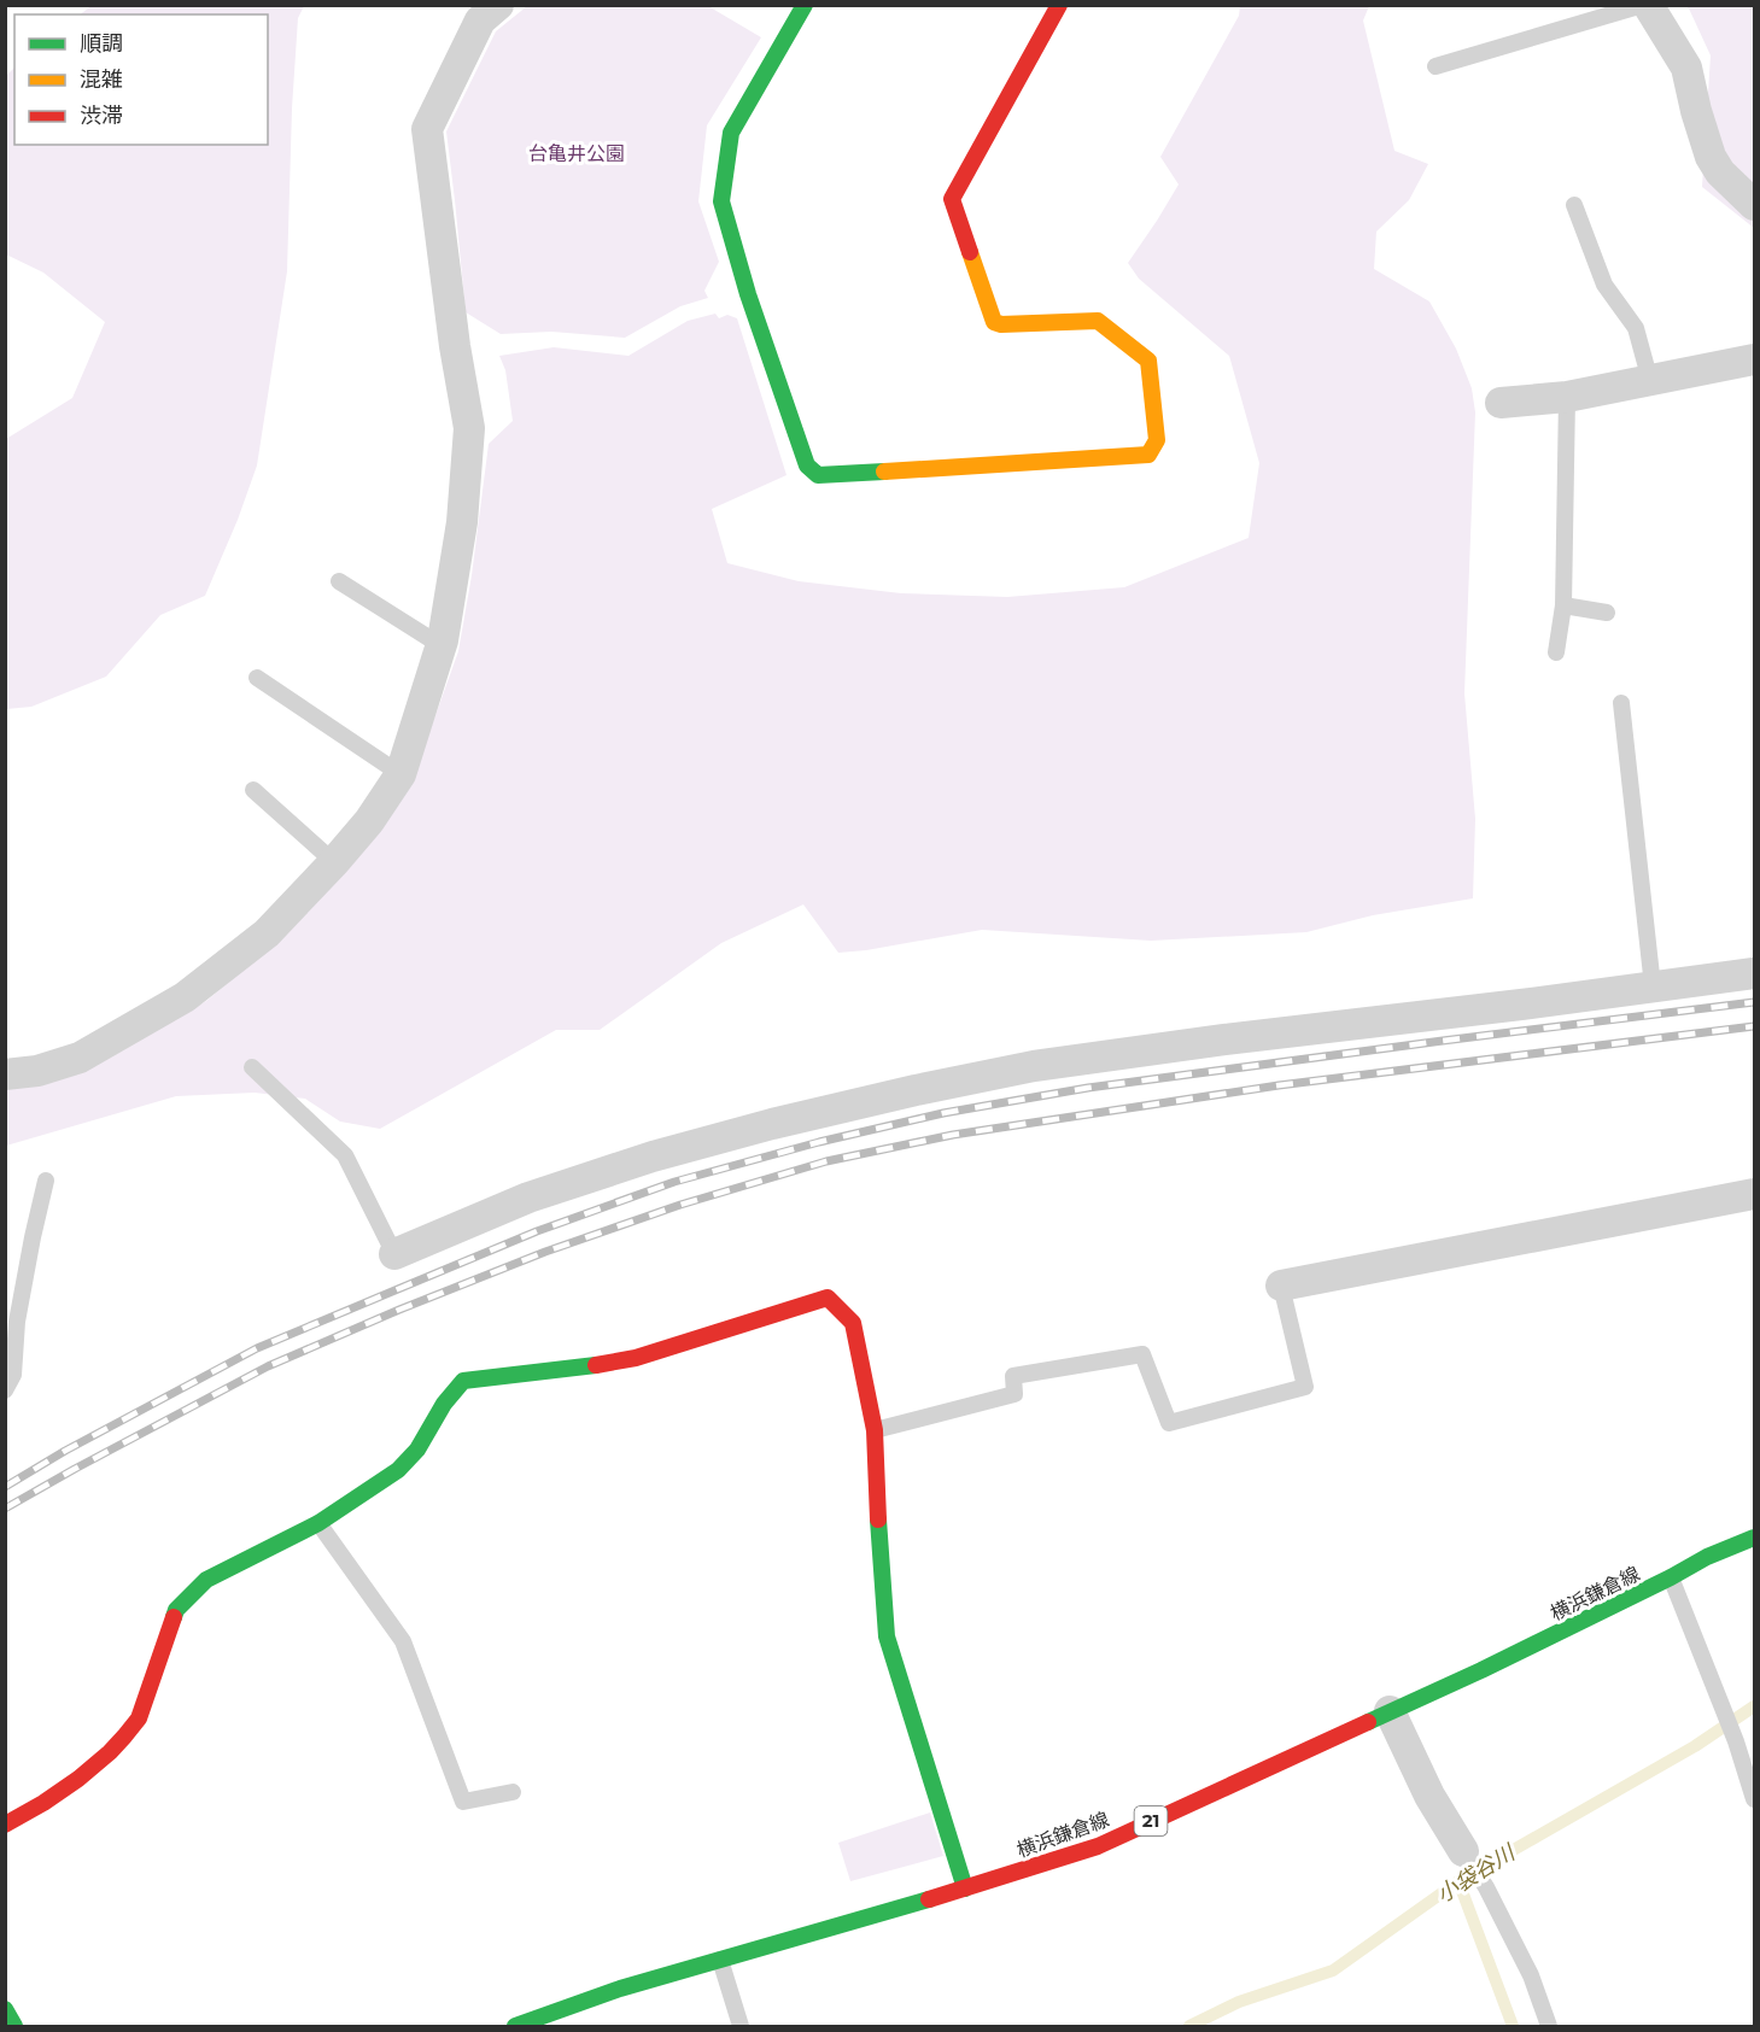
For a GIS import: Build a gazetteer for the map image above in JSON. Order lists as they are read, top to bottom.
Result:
{
  "streets": {
    "street": ["横浜鎌倉線", "21"]
  },
  "water": ["小袋谷川"],
  "parks": ["台亀井公園"],
  "legend": ["順調", "混雑", "渋滞"]
}
